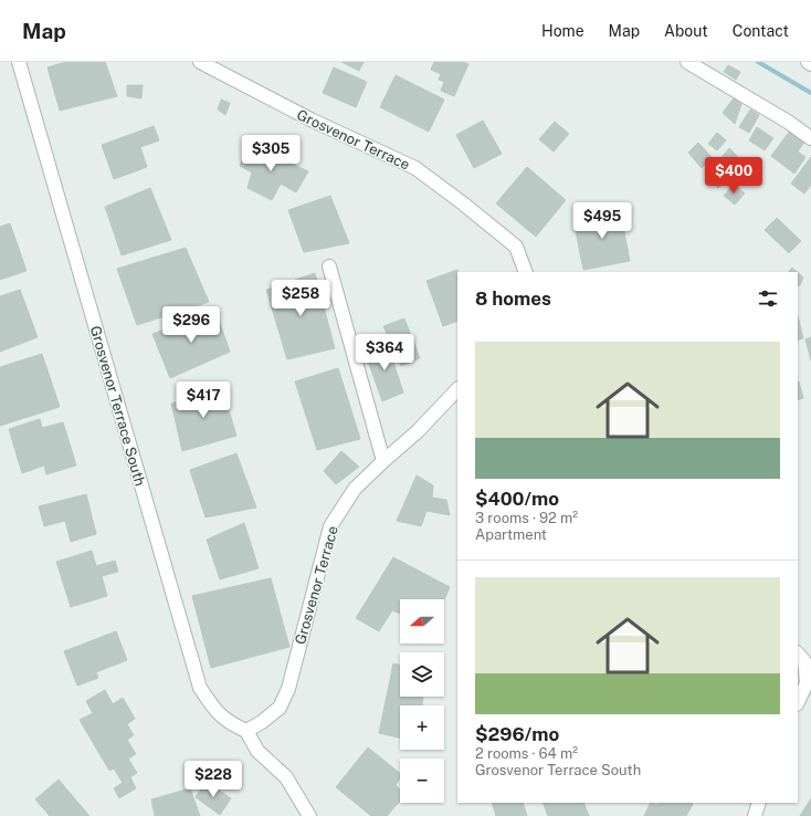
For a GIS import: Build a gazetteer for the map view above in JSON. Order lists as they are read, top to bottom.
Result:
{
  "streets": {
    "street": ["Grosvenor Terrace", "Grosvenor Terrace South"]
  },
  "crossings": [
    ["Grosvenor Terrace", "Grosvenor Terrace South"]
  ],
  "north": "left",
  "page": {
    "header": "Map",
    "nav": [
      "Home",
      "Map",
      "About",
      "Contact"
    ],
    "price": [
      "$305",
      "$400",
      "$495",
      "$258",
      "$296",
      "$364",
      "$417",
      "$228"
    ],
    "heading": "8 homes",
    "list": [
      {
        "name": "$400/mo",
        "note": "3 rooms · 92 m² · Apartment"
      },
      {
        "name": "$296/mo",
        "note": "2 rooms · 64 m² · Grosvenor Terrace South"
      }
    ],
    "map_buttons": ["+", "−"]
  }
}
